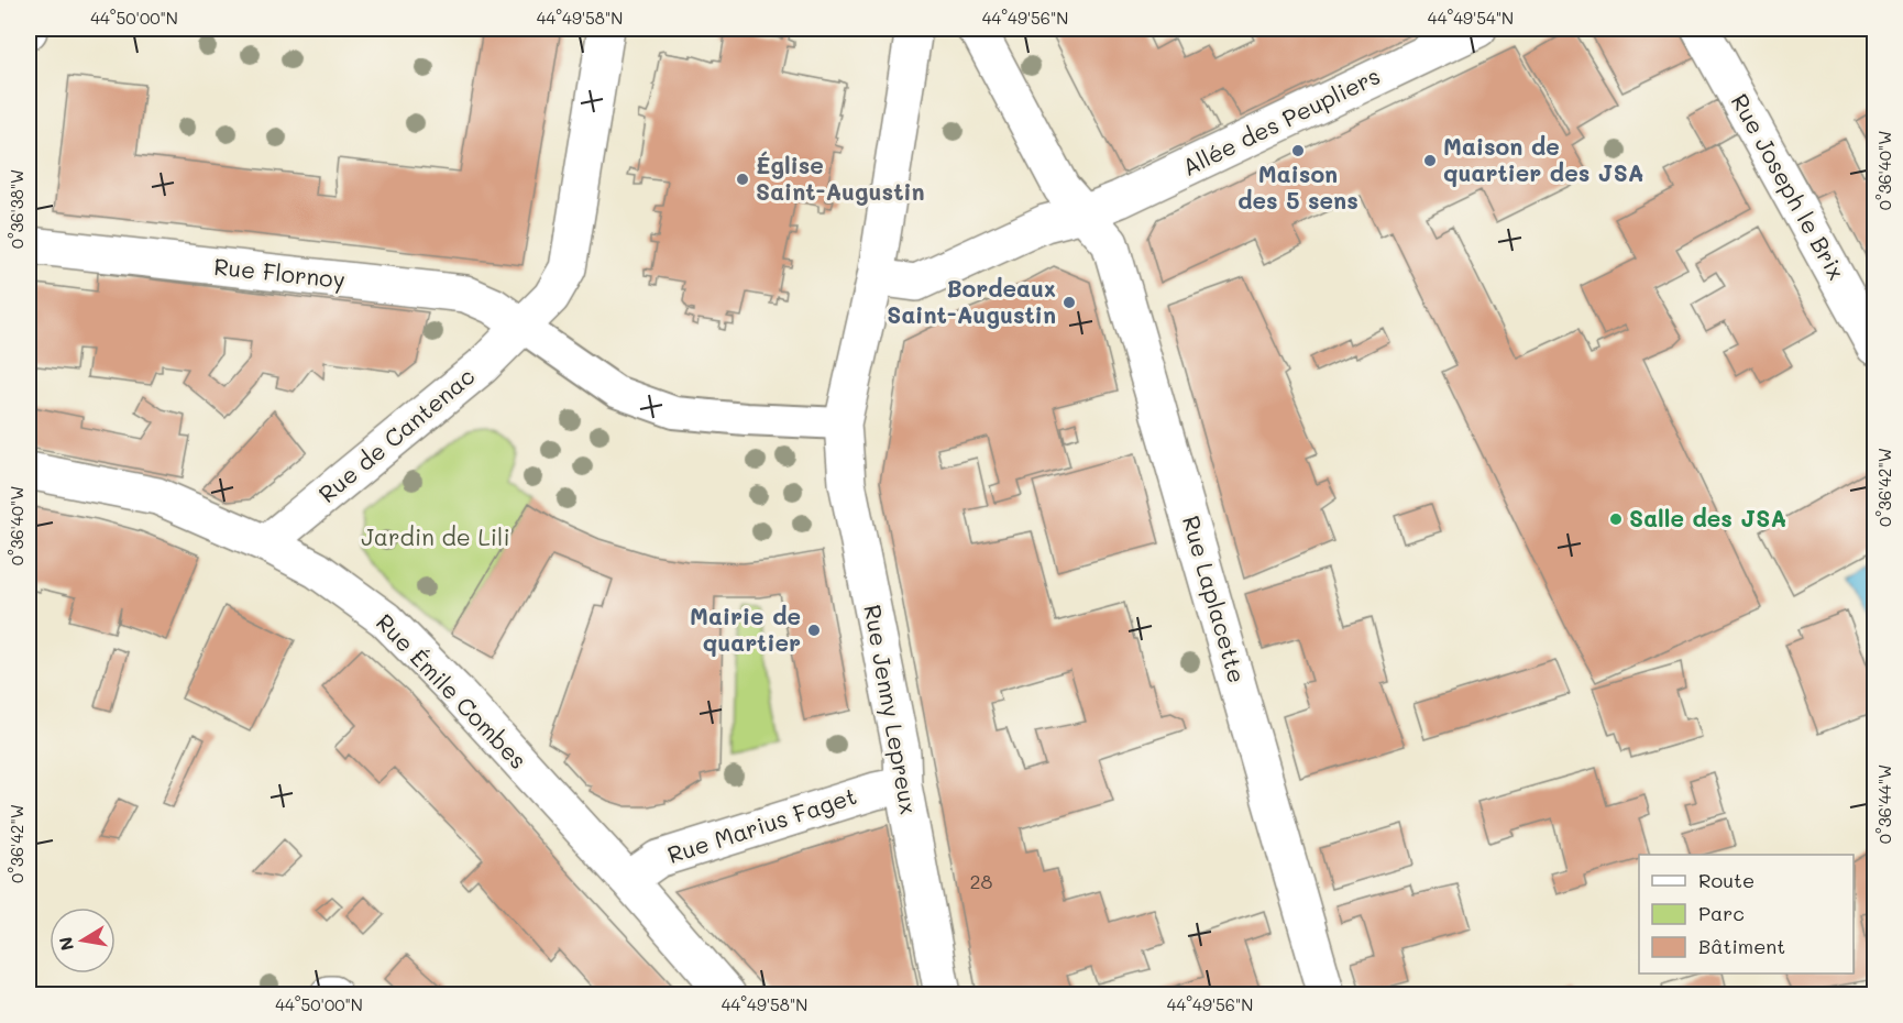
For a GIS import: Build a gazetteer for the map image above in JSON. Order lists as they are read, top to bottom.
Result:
{
  "streets": {
    "street": [
      "Allée des Peupliers",
      "Rue Joseph le Brix",
      "Rue Flornoy",
      "Rue de Cantenac",
      "Rue Laplacette",
      "Rue Émile Combes",
      "Rue Jenny Lepreux",
      "Rue Marius Faget"
    ]
  },
  "crossings": [
    ["Allée des Peupliers", "Rue Laplacette"],
    ["Allée des Peupliers", "Rue Jenny Lepreux"],
    ["Rue Flornoy", "Rue de Cantenac"],
    ["Rue de Cantenac", "Rue Émile Combes"],
    ["Rue Émile Combes", "Rue Marius Faget"],
    ["Rue Jenny Lepreux", "Rue Marius Faget"]
  ],
  "parks": ["Jardin de Lili"],
  "places": [
    "Maison des 5 sens",
    "Maison de quartier des JSA",
    "Église Saint-Augustin",
    "Bordeaux Saint-Augustin",
    "Salle des JSA",
    "Mairie de quartier"
  ],
  "house_numbers": ["28"],
  "legend": ["Route", "Parc", "Bâtiment"],
  "north": "left",
  "coordinates": [
    "44°50'00\"N",
    "44°49'58\"N",
    "44°49'56\"N",
    "44°49'54\"N",
    "0°36'40\"W",
    "0°36'38\"W",
    "0°36'42\"W",
    "0°36'44\"W"
  ]
}
